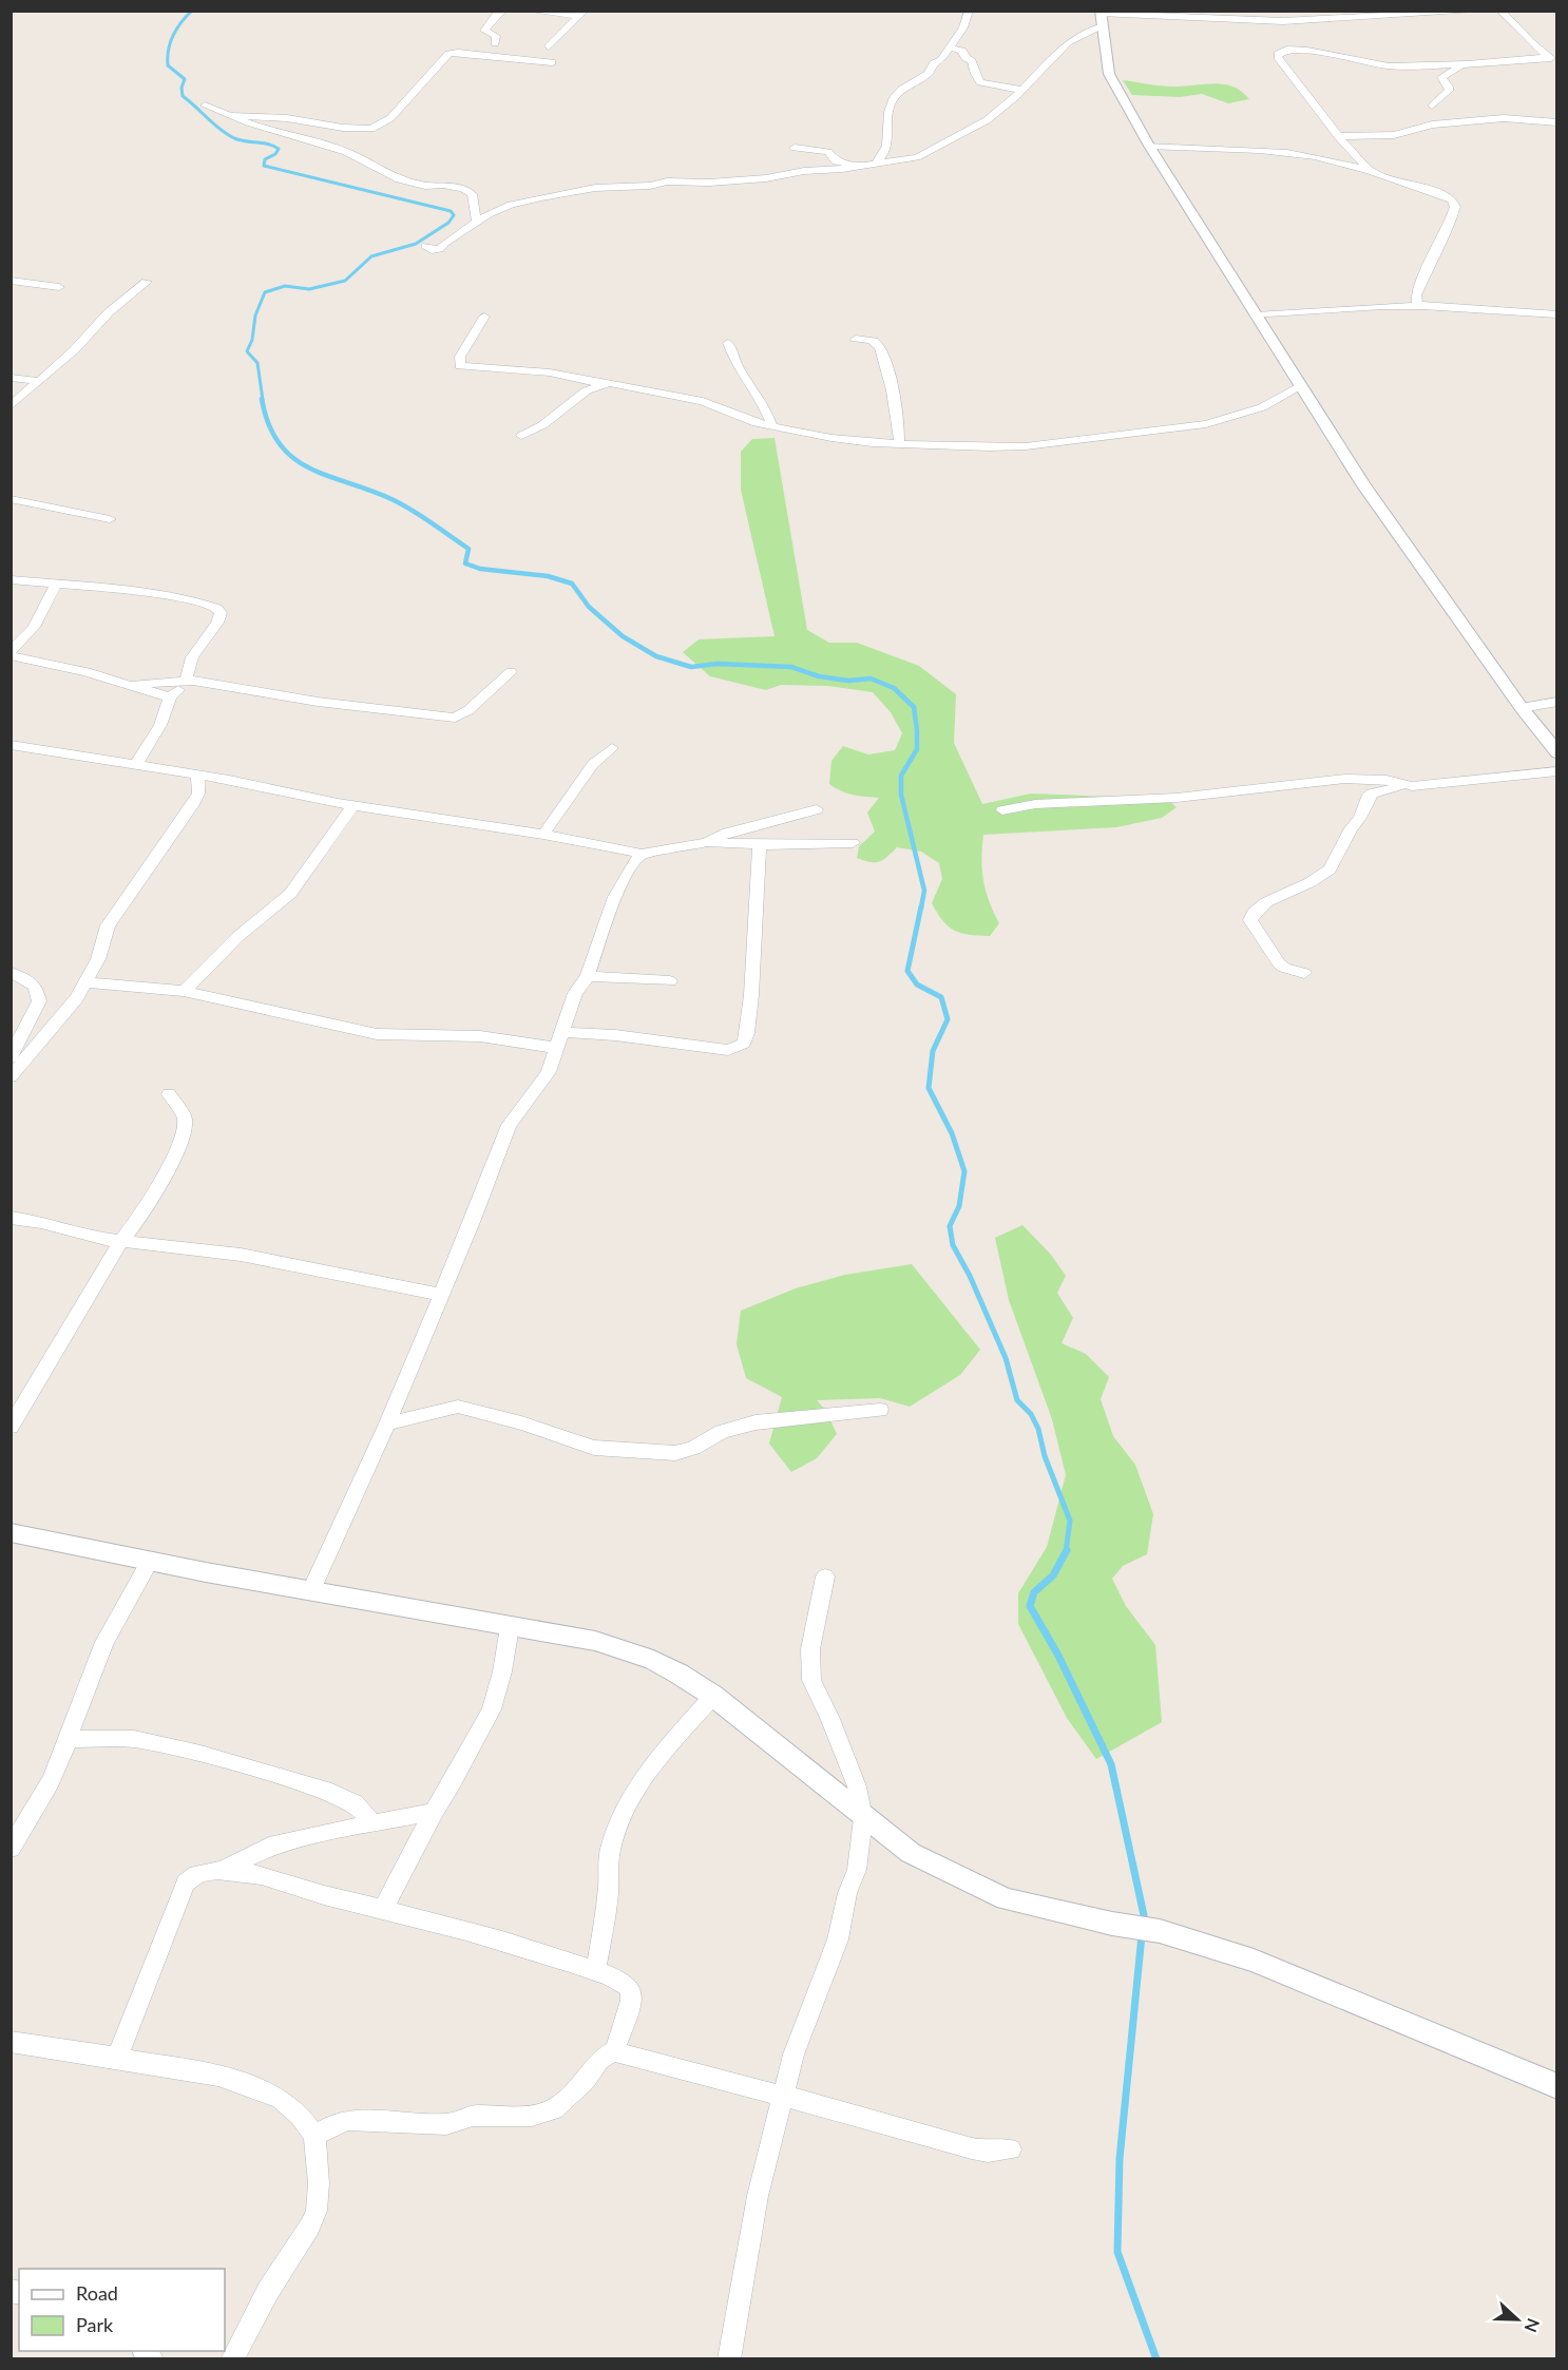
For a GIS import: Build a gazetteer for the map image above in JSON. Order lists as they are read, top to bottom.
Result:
{
  "legend": ["Road", "Park"],
  "north": "right"
}
